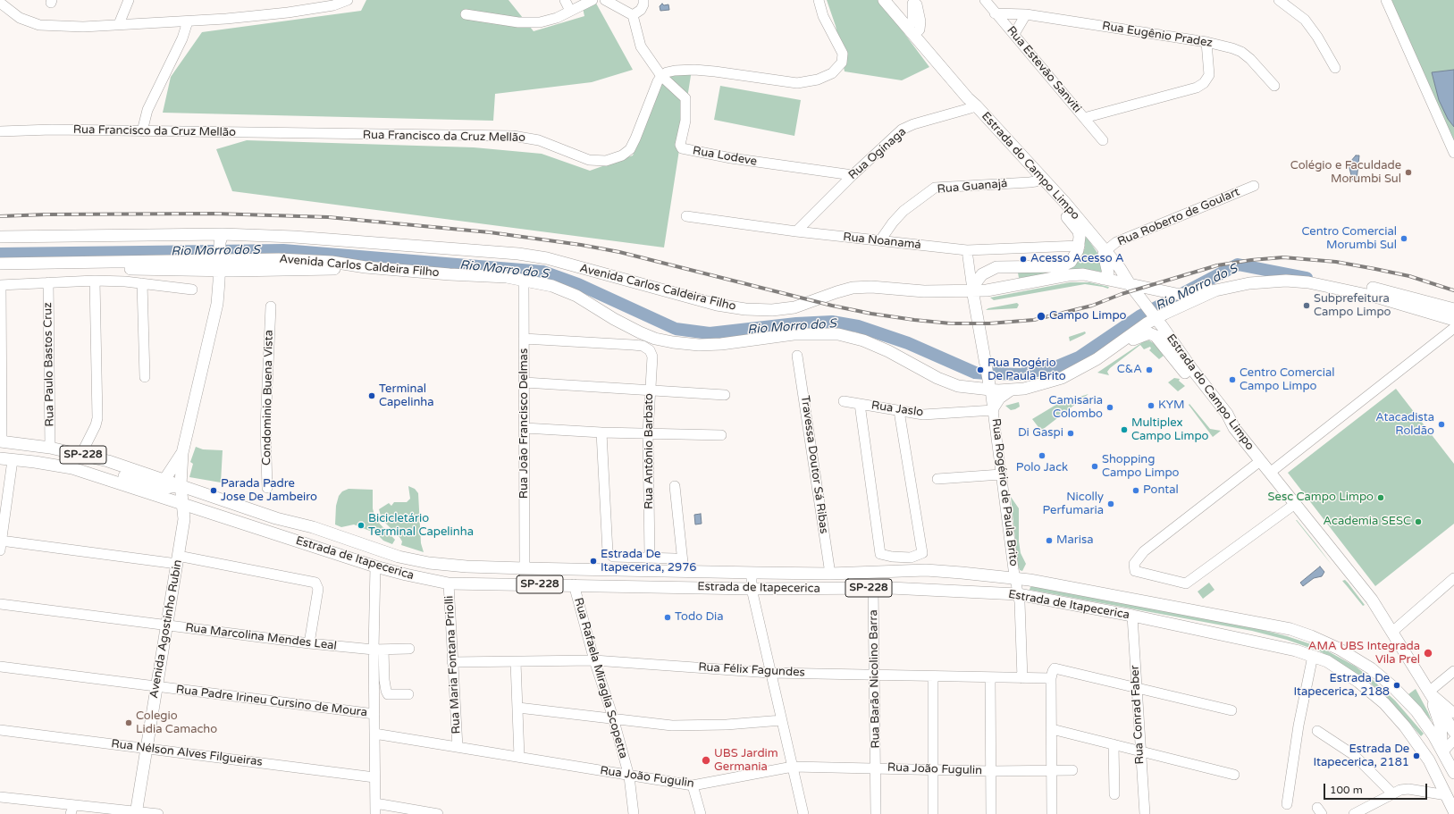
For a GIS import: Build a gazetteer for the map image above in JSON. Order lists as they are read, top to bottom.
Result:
{
  "streets": {
    "main road": [
      "Estrada do Campo Limpo",
      "Avenida Carlos Caldeira Filho",
      "SP-228",
      "Rua Rogério de Paula Brito",
      "Estrada de Itapecerica",
      "Avenida Agostinho Rubin"
    ],
    "street": [
      "Rua Eugênio Pradez",
      "Rua Estevão Sanviti",
      "Rua Francisco da Cruz Mellão",
      "Rua Oginaga",
      "Rua Lodeve",
      "Rua Guanajá",
      "Rua Roberto de Goulart",
      "Rua Noanamá",
      "Rua Paulo Bastos Cruz",
      "Condominio Buena Vista",
      "Rua Jaslo",
      "Rua João Francisco Delmas",
      "Rua Antônio Barbato",
      "Travessa Doutor Sá Ribas",
      "Rua Marcolina Mendes Leal",
      "Rua Maria Fontana Priolli",
      "Rua Félix Fagundes",
      "Rua Rafaela Miraglia Scopetta",
      "Rua Barão Nicolino Barra",
      "Rua Padre Irineu Cursino de Moura",
      "Rua Conrad Faber",
      "Rua Nélson Alves Filgueiras",
      "Rua João Fugulin"
    ]
  },
  "crossings": [
    ["Rua Eugênio Pradez", "Rua Estevão Sanviti"],
    ["Rua Francisco da Cruz Mellão", "Rua Lodeve"],
    ["Rua Oginaga", "Rua Lodeve"],
    ["Rua Oginaga", "Estrada do Campo Limpo"],
    ["Rua Oginaga", "Rua Noanamá"],
    ["Estrada do Campo Limpo", "Rua Guanajá"],
    ["Estrada do Campo Limpo", "Rua Roberto de Goulart"],
    ["Estrada do Campo Limpo", "Avenida Carlos Caldeira Filho"],
    ["Estrada do Campo Limpo", "Estrada de Itapecerica"],
    ["Rua Guanajá", "Rua Noanamá"],
    ["Rua Noanamá", "Rua Rogério de Paula Brito"],
    ["Avenida Carlos Caldeira Filho", "Rua João Francisco Delmas"],
    ["Avenida Carlos Caldeira Filho", "Rua Rogério de Paula Brito"],
    ["Rua Paulo Bastos Cruz", "Estrada de Itapecerica"],
    ["Rua Jaslo", "Rua Rogério de Paula Brito"],
    ["Rua João Francisco Delmas", "Rua Antônio Barbato"],
    ["Rua João Francisco Delmas", "Estrada de Itapecerica"],
    ["Travessa Doutor Sá Ribas", "Estrada de Itapecerica"],
    ["Rua Rogério de Paula Brito", "Estrada de Itapecerica"],
    ["Rua Rogério de Paula Brito", "Rua Félix Fagundes"],
    ["Estrada de Itapecerica", "Avenida Agostinho Rubin"],
    ["Estrada de Itapecerica", "Rua Maria Fontana Priolli"],
    ["Estrada de Itapecerica", "Rua Rafaela Miraglia Scopetta"],
    ["Estrada de Itapecerica", "Rua Barão Nicolino Barra"],
    ["Estrada de Itapecerica", "Rua Conrad Faber"],
    ["Avenida Agostinho Rubin", "Rua Marcolina Mendes Leal"],
    ["Avenida Agostinho Rubin", "Rua Padre Irineu Cursino de Moura"],
    ["Avenida Agostinho Rubin", "Rua Nélson Alves Filgueiras"],
    ["Rua Maria Fontana Priolli", "Rua Félix Fagundes"],
    ["Rua Maria Fontana Priolli", "Rua João Fugulin"],
    ["Rua Félix Fagundes", "Rua Rafaela Miraglia Scopetta"],
    ["Rua Félix Fagundes", "Rua Barão Nicolino Barra"],
    ["Rua Rafaela Miraglia Scopetta", "Rua João Fugulin"],
    ["Rua Barão Nicolino Barra", "Rua João Fugulin"]
  ],
  "water": ["Rio Morro do S"],
  "places": [
    "Colégio e Faculdade Morumbi Sul",
    "Centro Comercial Morumbi Sul",
    "Acesso Acesso A",
    "Subprefeitura Campo Limpo",
    "Campo Limpo",
    "Rua Rogério De Paula Brito",
    "C&A",
    "Centro Comercial Campo Limpo",
    "Terminal Capelinha",
    "KYM",
    "Camisaria Colombo",
    "Atacadista Roldão",
    "Multiplex Campo Limpo",
    "Di Gaspi",
    "Polo Jack",
    "Shopping Campo Limpo",
    "Parada Padre Jose De Jambeiro",
    "Pontal",
    "Sesc Campo Limpo",
    "Nicolly Perfumaria",
    "Academia SESC",
    "Bicicletário Terminal Capelinha",
    "Marisa",
    "Estrada De Itapecerica, 2976",
    "Todo Dia",
    "AMA UBS Integrada Vila Prel",
    "Estrada De Itapecerica, 2188",
    "Colegio Lidia Camacho",
    "Estrada De Itapecerica, 2181",
    "UBS Jardim Germania"
  ],
  "scale_bar": "100 m"
}
